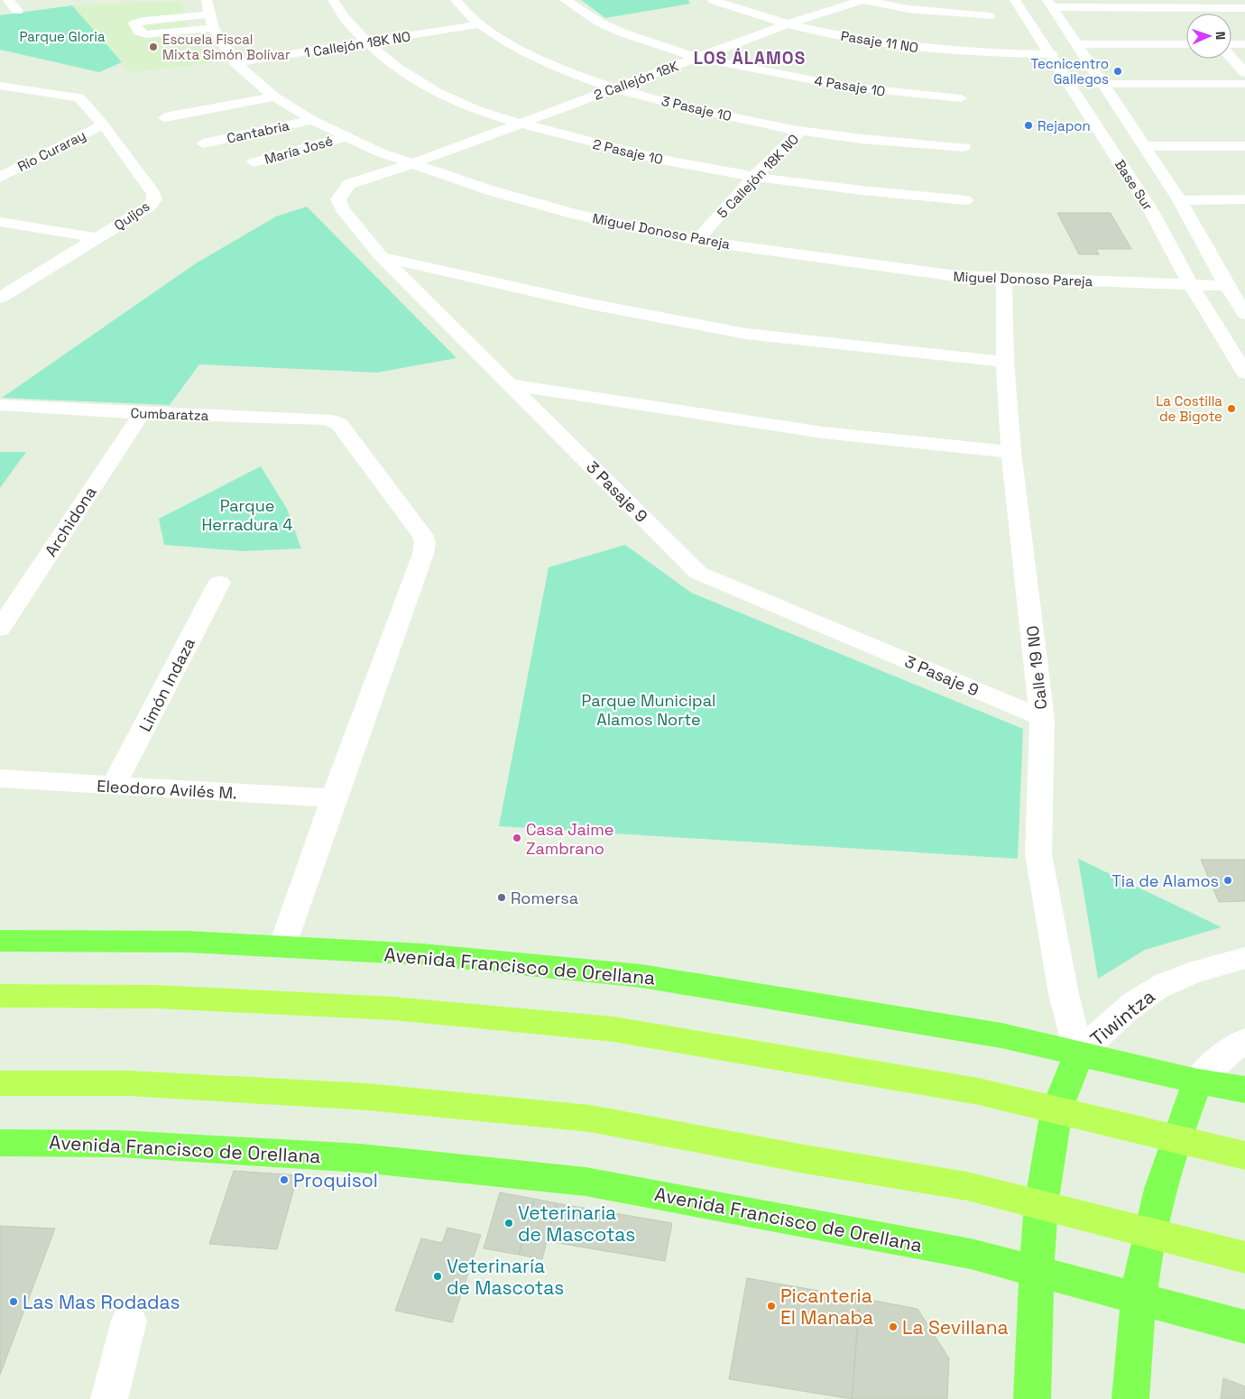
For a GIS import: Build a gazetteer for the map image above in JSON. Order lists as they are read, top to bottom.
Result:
{
  "streets": {
    "main road": ["Avenida Francisco de Orellana"],
    "street": [
      "Pasaje 11 NO",
      "1 Callejón 18K NO",
      "2 Callejón 18K",
      "4 Pasaje 10",
      "3 Pasaje 10",
      "Cantabria",
      "María José",
      "Río Curaray",
      "2 Pasaje 10",
      "5 Callejón 18K NO",
      "Base Sur",
      "Quijos",
      "Miguel Donoso Pareja",
      "Cumbaratza",
      "3 Pasaje 9",
      "Archidona",
      "Calle 19 NO",
      "Limón Indaza",
      "Eleodoro Avilés M.",
      "Tiwintza"
    ]
  },
  "crossings": [
    ["Pasaje 11 NO", "2 Callejón 18K"],
    ["Pasaje 11 NO", "Base Sur"],
    ["1 Callejón 18K NO", "3 Pasaje 10"],
    ["1 Callejón 18K NO", "2 Pasaje 10"],
    ["1 Callejón 18K NO", "Miguel Donoso Pareja"],
    ["2 Callejón 18K", "4 Pasaje 10"],
    ["2 Callejón 18K", "3 Pasaje 10"],
    ["2 Callejón 18K", "2 Pasaje 10"],
    ["2 Callejón 18K", "Miguel Donoso Pareja"],
    ["2 Callejón 18K", "3 Pasaje 9"],
    ["3 Pasaje 10", "5 Callejón 18K NO"],
    ["Cantabria", "Miguel Donoso Pareja"],
    ["María José", "Miguel Donoso Pareja"],
    ["Río Curaray", "Quijos"],
    ["2 Pasaje 10", "5 Callejón 18K NO"],
    ["5 Callejón 18K NO", "Miguel Donoso Pareja"],
    ["Base Sur", "Miguel Donoso Pareja"],
    ["Miguel Donoso Pareja", "3 Pasaje 9"],
    ["Miguel Donoso Pareja", "Calle 19 NO"],
    ["Cumbaratza", "Archidona"],
    ["Cumbaratza", "Eleodoro Avilés M."],
    ["3 Pasaje 9", "Calle 19 NO"],
    ["Calle 19 NO", "Avenida Francisco de Orellana"],
    ["Calle 19 NO", "Tiwintza"],
    ["Limón Indaza", "Eleodoro Avilés M."],
    ["Avenida Francisco de Orellana", "Tiwintza"]
  ],
  "districts": ["LOS ÁLAMOS"],
  "parks": ["Parque Gloria", "Parque Herradura 4", "Parque Municipal Alamos Norte"],
  "places": [
    "Escuela Fiscal Mixta Simón Bolívar",
    "Tecnicentro Gallegos",
    "Rejapon",
    "La Costilla de Bigote",
    "Casa Jaime Zambrano",
    "Tia de Alamos",
    "Romersa",
    "Proquisol",
    "Veterinaria de Mascotas",
    "Veterinaría de Mascotas",
    "Las Mas Rodadas",
    "Picanteria El Manaba",
    "La Sevillana"
  ],
  "north": "right"
}
